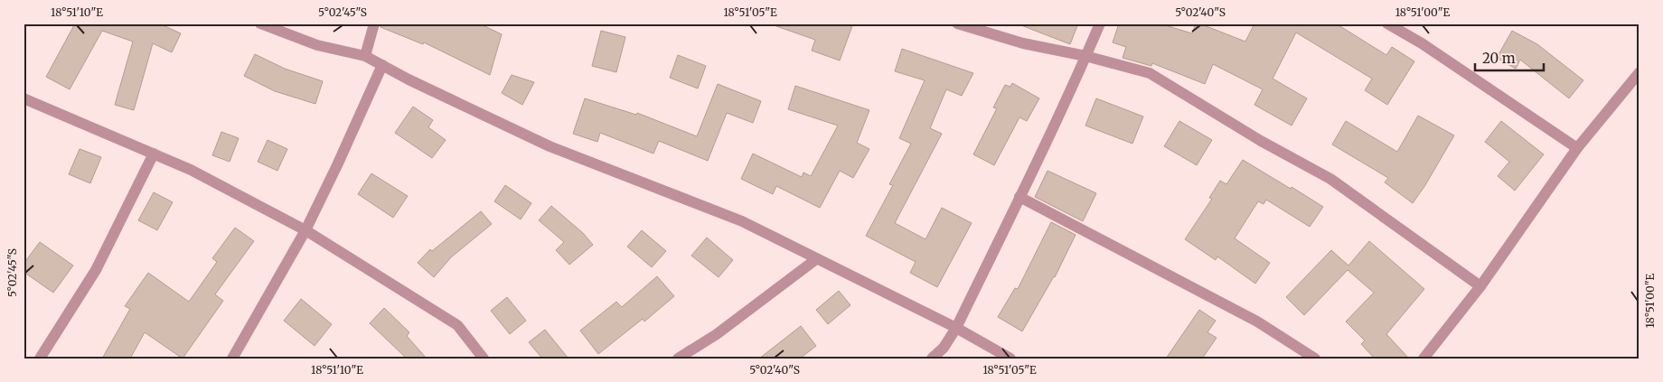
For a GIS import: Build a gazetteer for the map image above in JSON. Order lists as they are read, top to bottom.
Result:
{
  "scale_bar": "20 m",
  "coordinates": [
    "18°51'10\"E",
    "5°02'45\"S",
    "18°51'05\"E",
    "5°02'40\"S",
    "18°51'00\"E"
  ]
}
